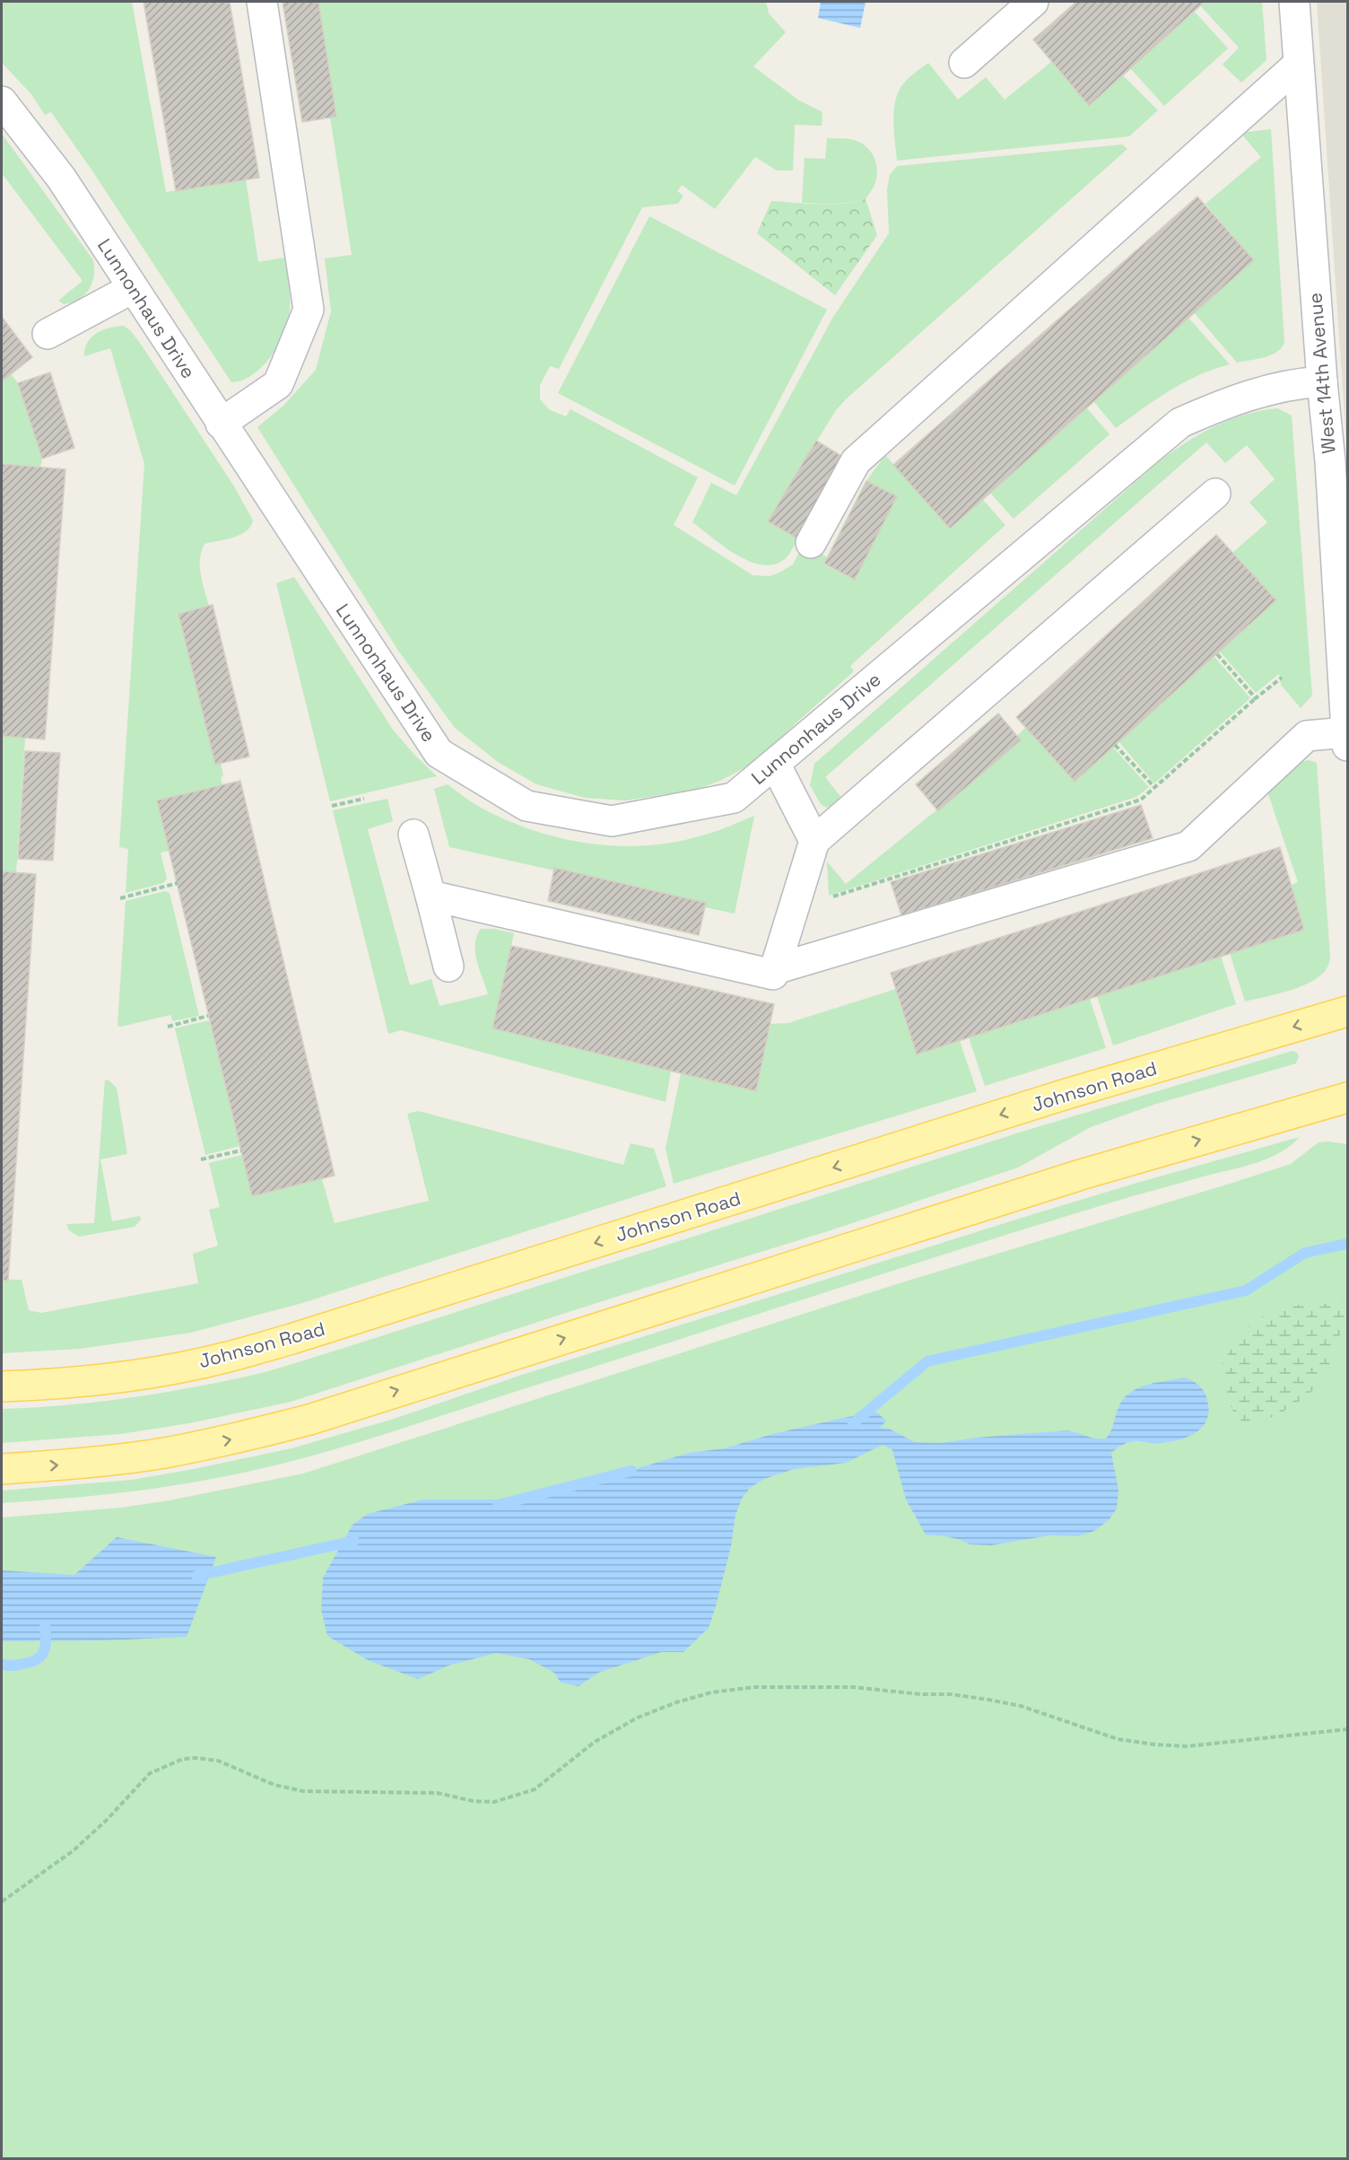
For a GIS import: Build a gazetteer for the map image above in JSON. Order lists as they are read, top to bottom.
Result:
{
  "streets": {
    "main road": ["Johnson Road"],
    "street": ["Lunnonhaus Drive", "West 14th Avenue"]
  },
  "crossings": [
    ["Lunnonhaus Drive", "West 14th Avenue"]
  ]
}
